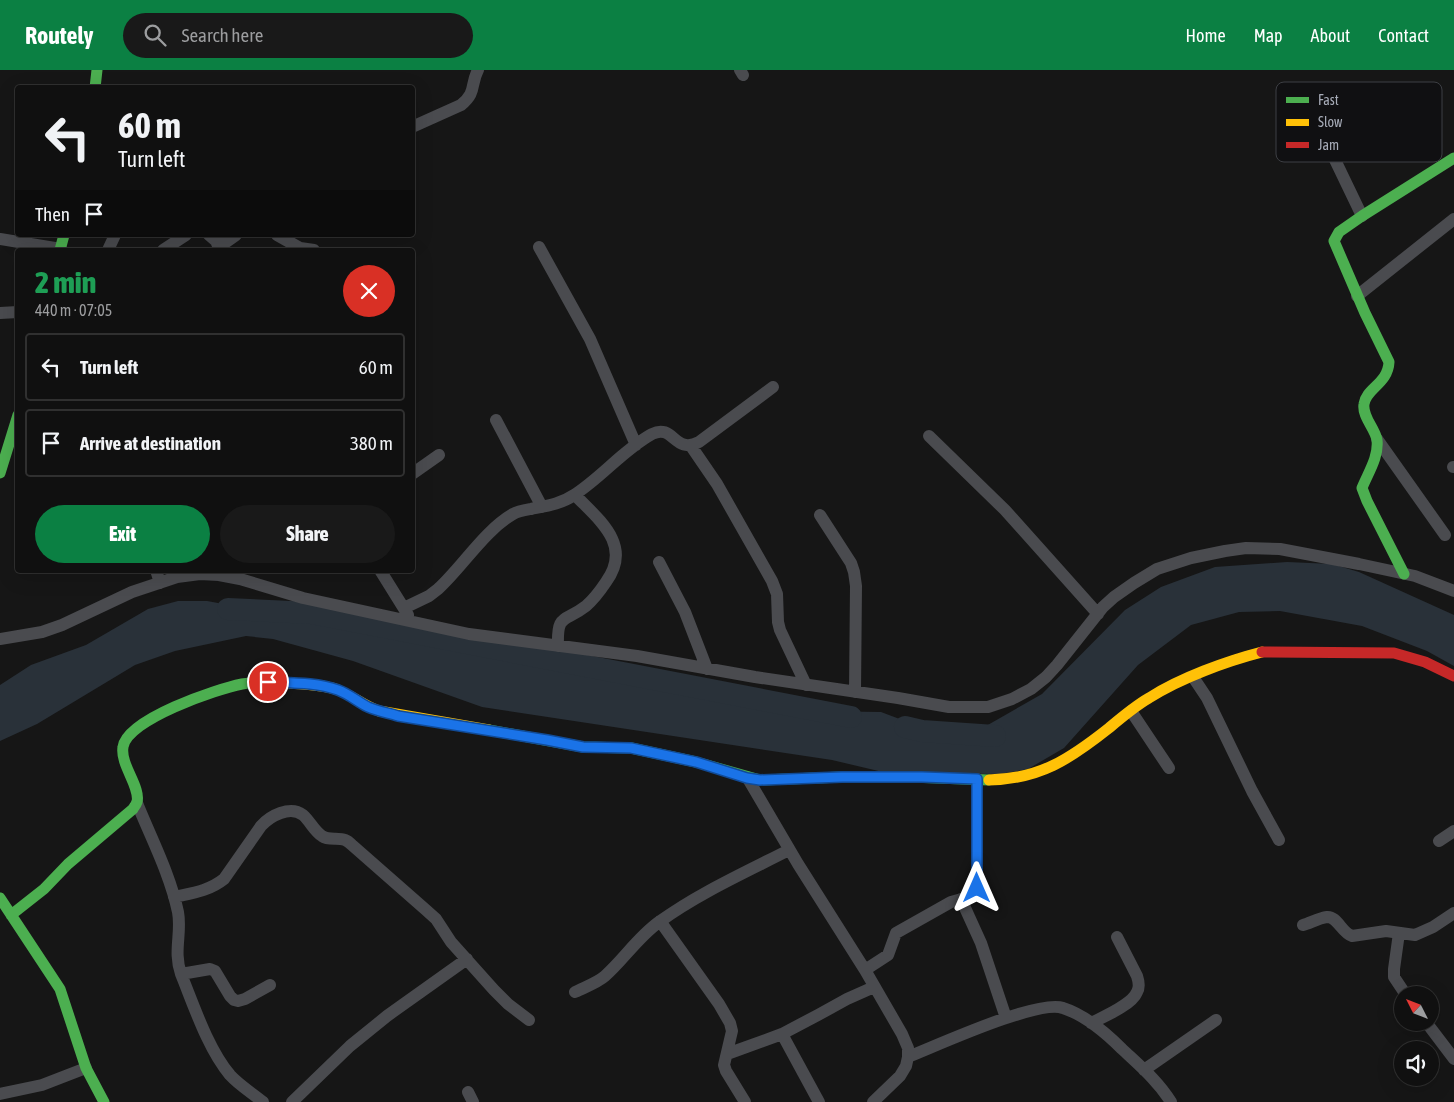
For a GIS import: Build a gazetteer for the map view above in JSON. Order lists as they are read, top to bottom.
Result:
{
  "legend": ["Fast", "Slow", "Jam"],
  "north": "top left",
  "page": {
    "header": "Routely",
    "search": "Search here",
    "nav": [
      "Home",
      "Map",
      "About",
      "Contact"
    ],
    "turn": ["60 m", "Turn left"],
    "then": "Then",
    "heading": ["2 min", "440 m · 07:05"],
    "list": [
      {
        "name": "Turn left",
        "value": "60 m"
      },
      {
        "name": "Arrive at destination",
        "value": "380 m"
      }
    ],
    "buttons": ["Exit", "Share"]
  }
}
